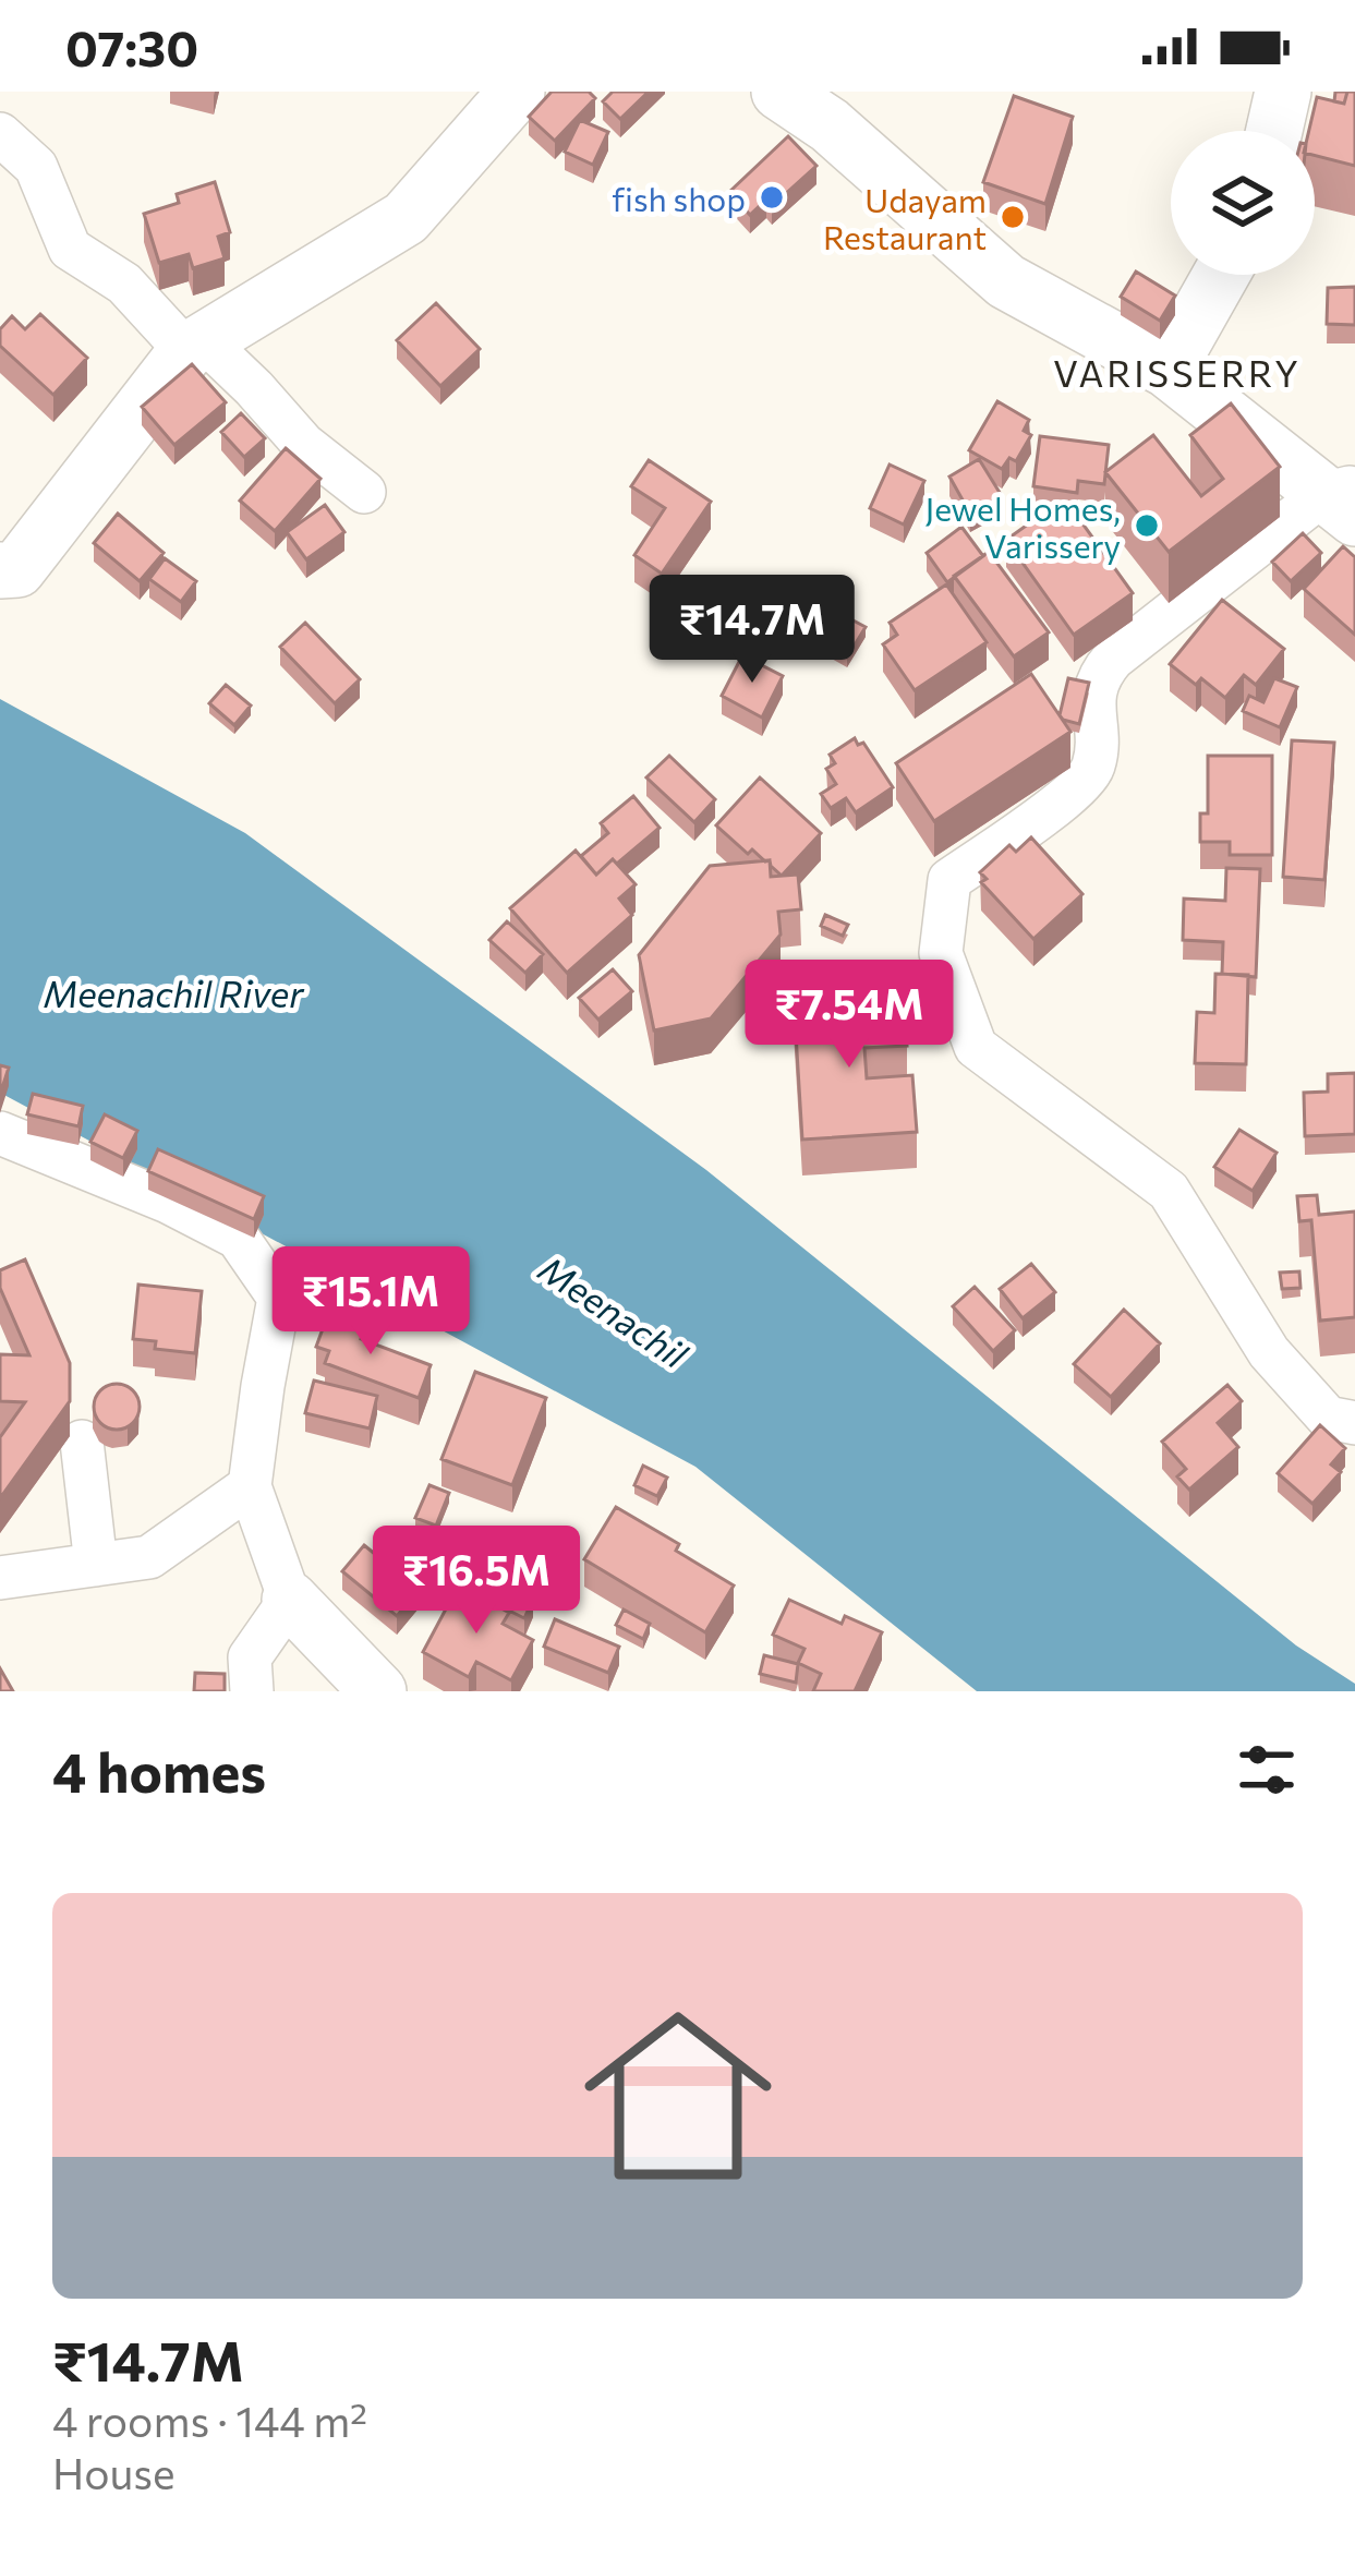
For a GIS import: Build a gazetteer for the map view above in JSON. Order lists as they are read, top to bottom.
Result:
{
  "districts": ["VARISSERRY"],
  "water": ["Meenachil River", "Meenachil"],
  "places": ["fish shop", "Udayam Restaurant", "Jewel Homes, Varissery"],
  "page": {
    "status": "07:30",
    "price": [
      "₹14.7M",
      "₹7.54M",
      "₹15.1M",
      "₹16.5M"
    ],
    "heading": "4 homes",
    "list": [
      {
        "name": "₹14.7M",
        "note": "4 rooms · 144 m² · House"
      }
    ]
  }
}
